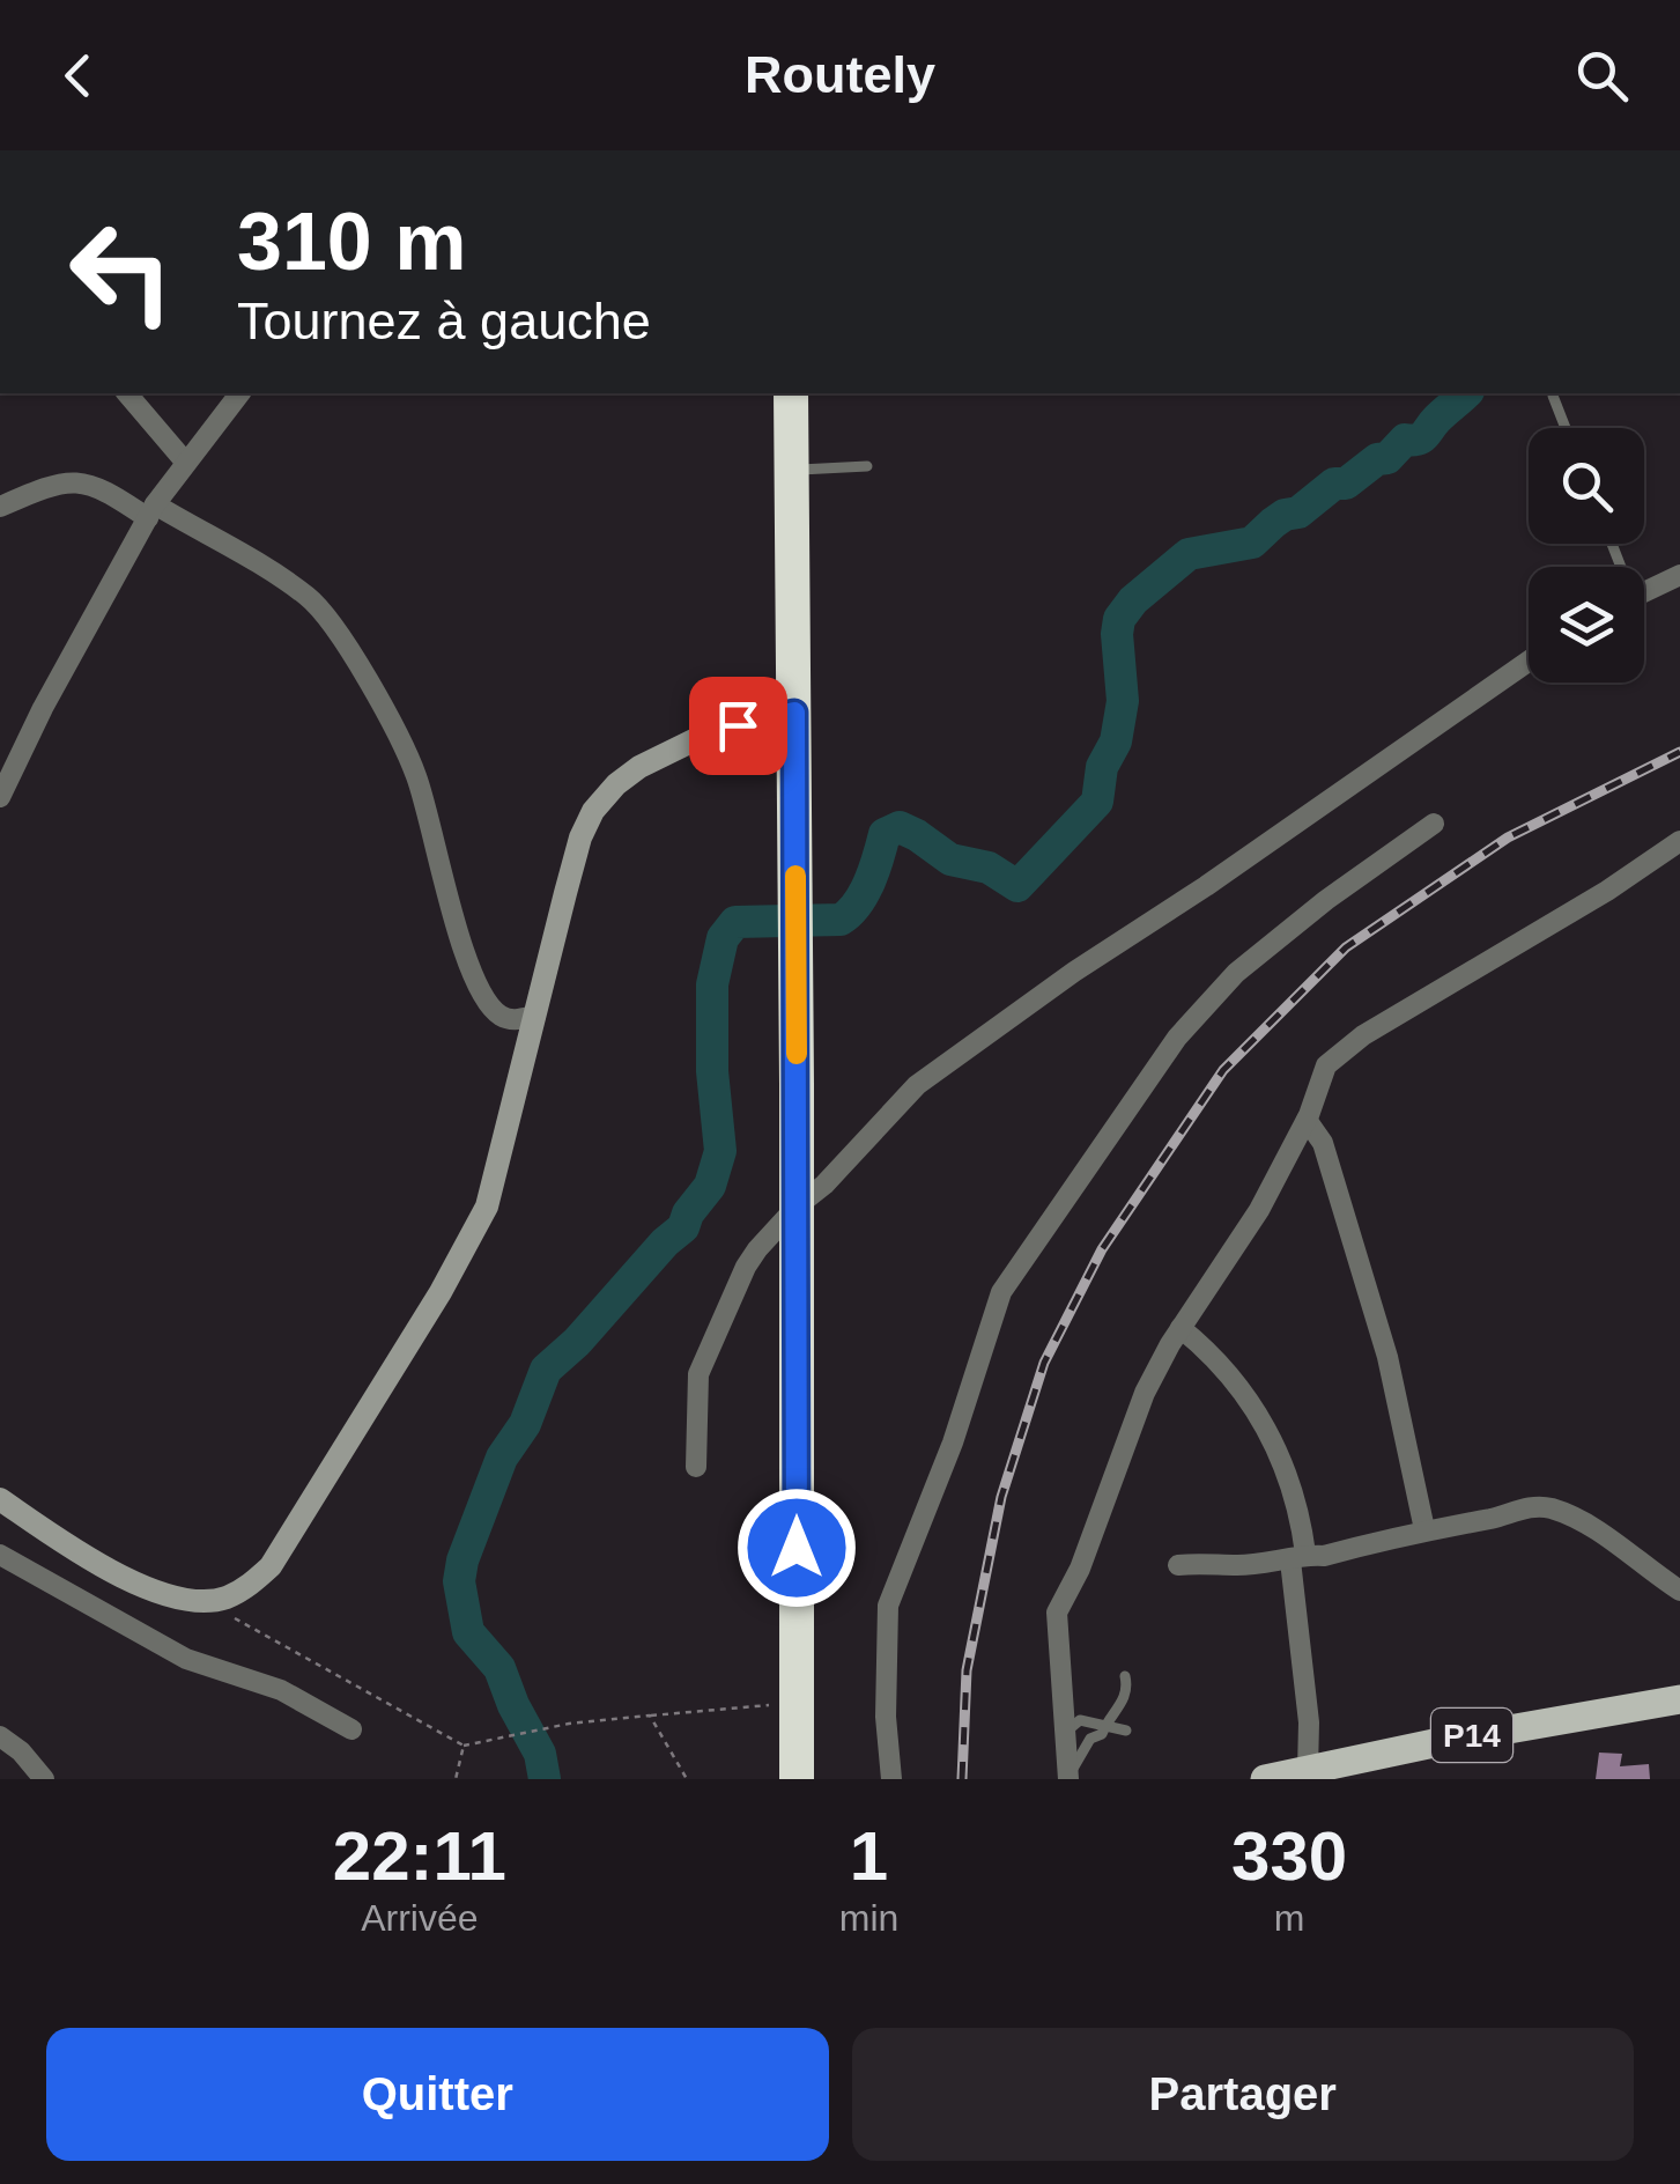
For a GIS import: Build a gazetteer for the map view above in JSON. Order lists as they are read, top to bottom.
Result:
{
  "streets": {
    "main road": ["P14"]
  },
  "page": {
    "header": "Routely",
    "turn": ["310 m", "Tournez à gauche"],
    "eta": [
      "22:11",
      "Arrivée",
      "1",
      "min",
      "330",
      "m"
    ],
    "buttons": ["Quitter", "Partager"]
  }
}
